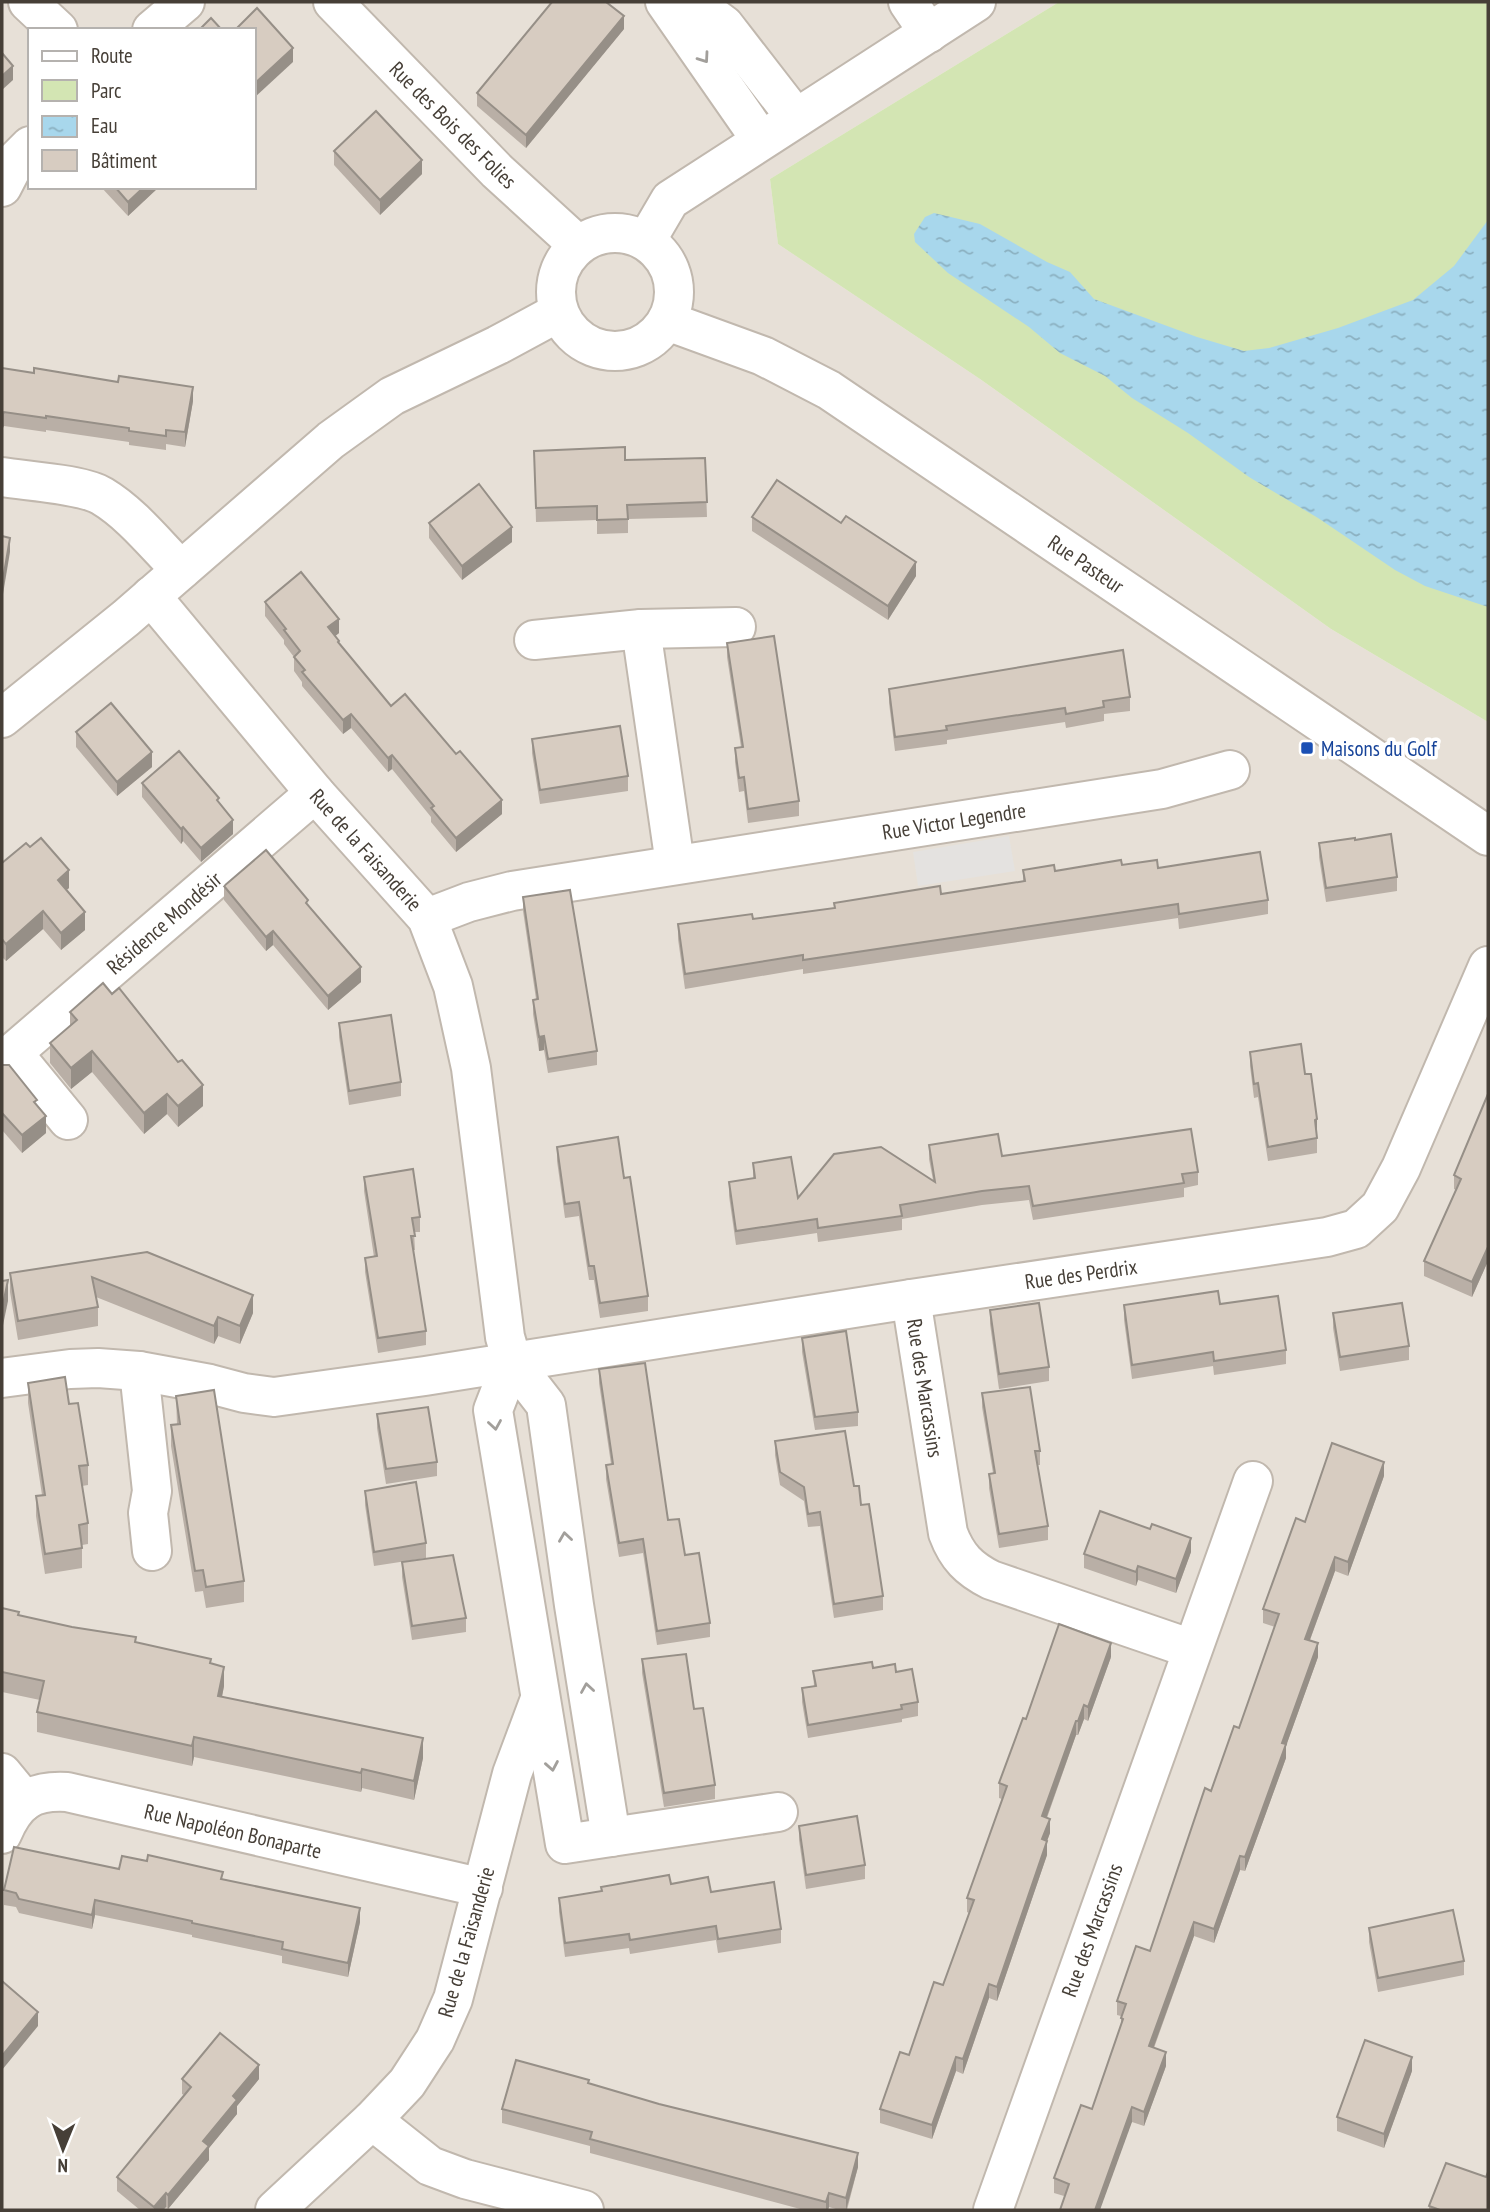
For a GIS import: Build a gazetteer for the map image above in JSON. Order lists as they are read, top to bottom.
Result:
{
  "streets": {
    "street": [
      "Rue des Bois des Folies",
      "Rue Pasteur",
      "Rue Victor Legendre",
      "Rue de la Faisanderie",
      "Résidence Mondésir",
      "Rue des Perdrix",
      "Rue des Marcassins",
      "Rue Napoléon Bonaparte"
    ]
  },
  "crossings": [
    ["Rue des Bois des Folies", "Rue Pasteur"],
    ["Rue Victor Legendre", "Rue de la Faisanderie"],
    ["Rue de la Faisanderie", "Résidence Mondésir"],
    ["Rue de la Faisanderie", "Rue des Perdrix"],
    ["Rue de la Faisanderie", "Rue Napoléon Bonaparte"],
    ["Rue des Perdrix", "Rue des Marcassins"]
  ],
  "places": {
    "transit": ["Maisons du Golf"]
  },
  "legend": [
    "Route",
    "Parc",
    "Eau",
    "Bâtiment"
  ],
  "north": "bottom"
}
